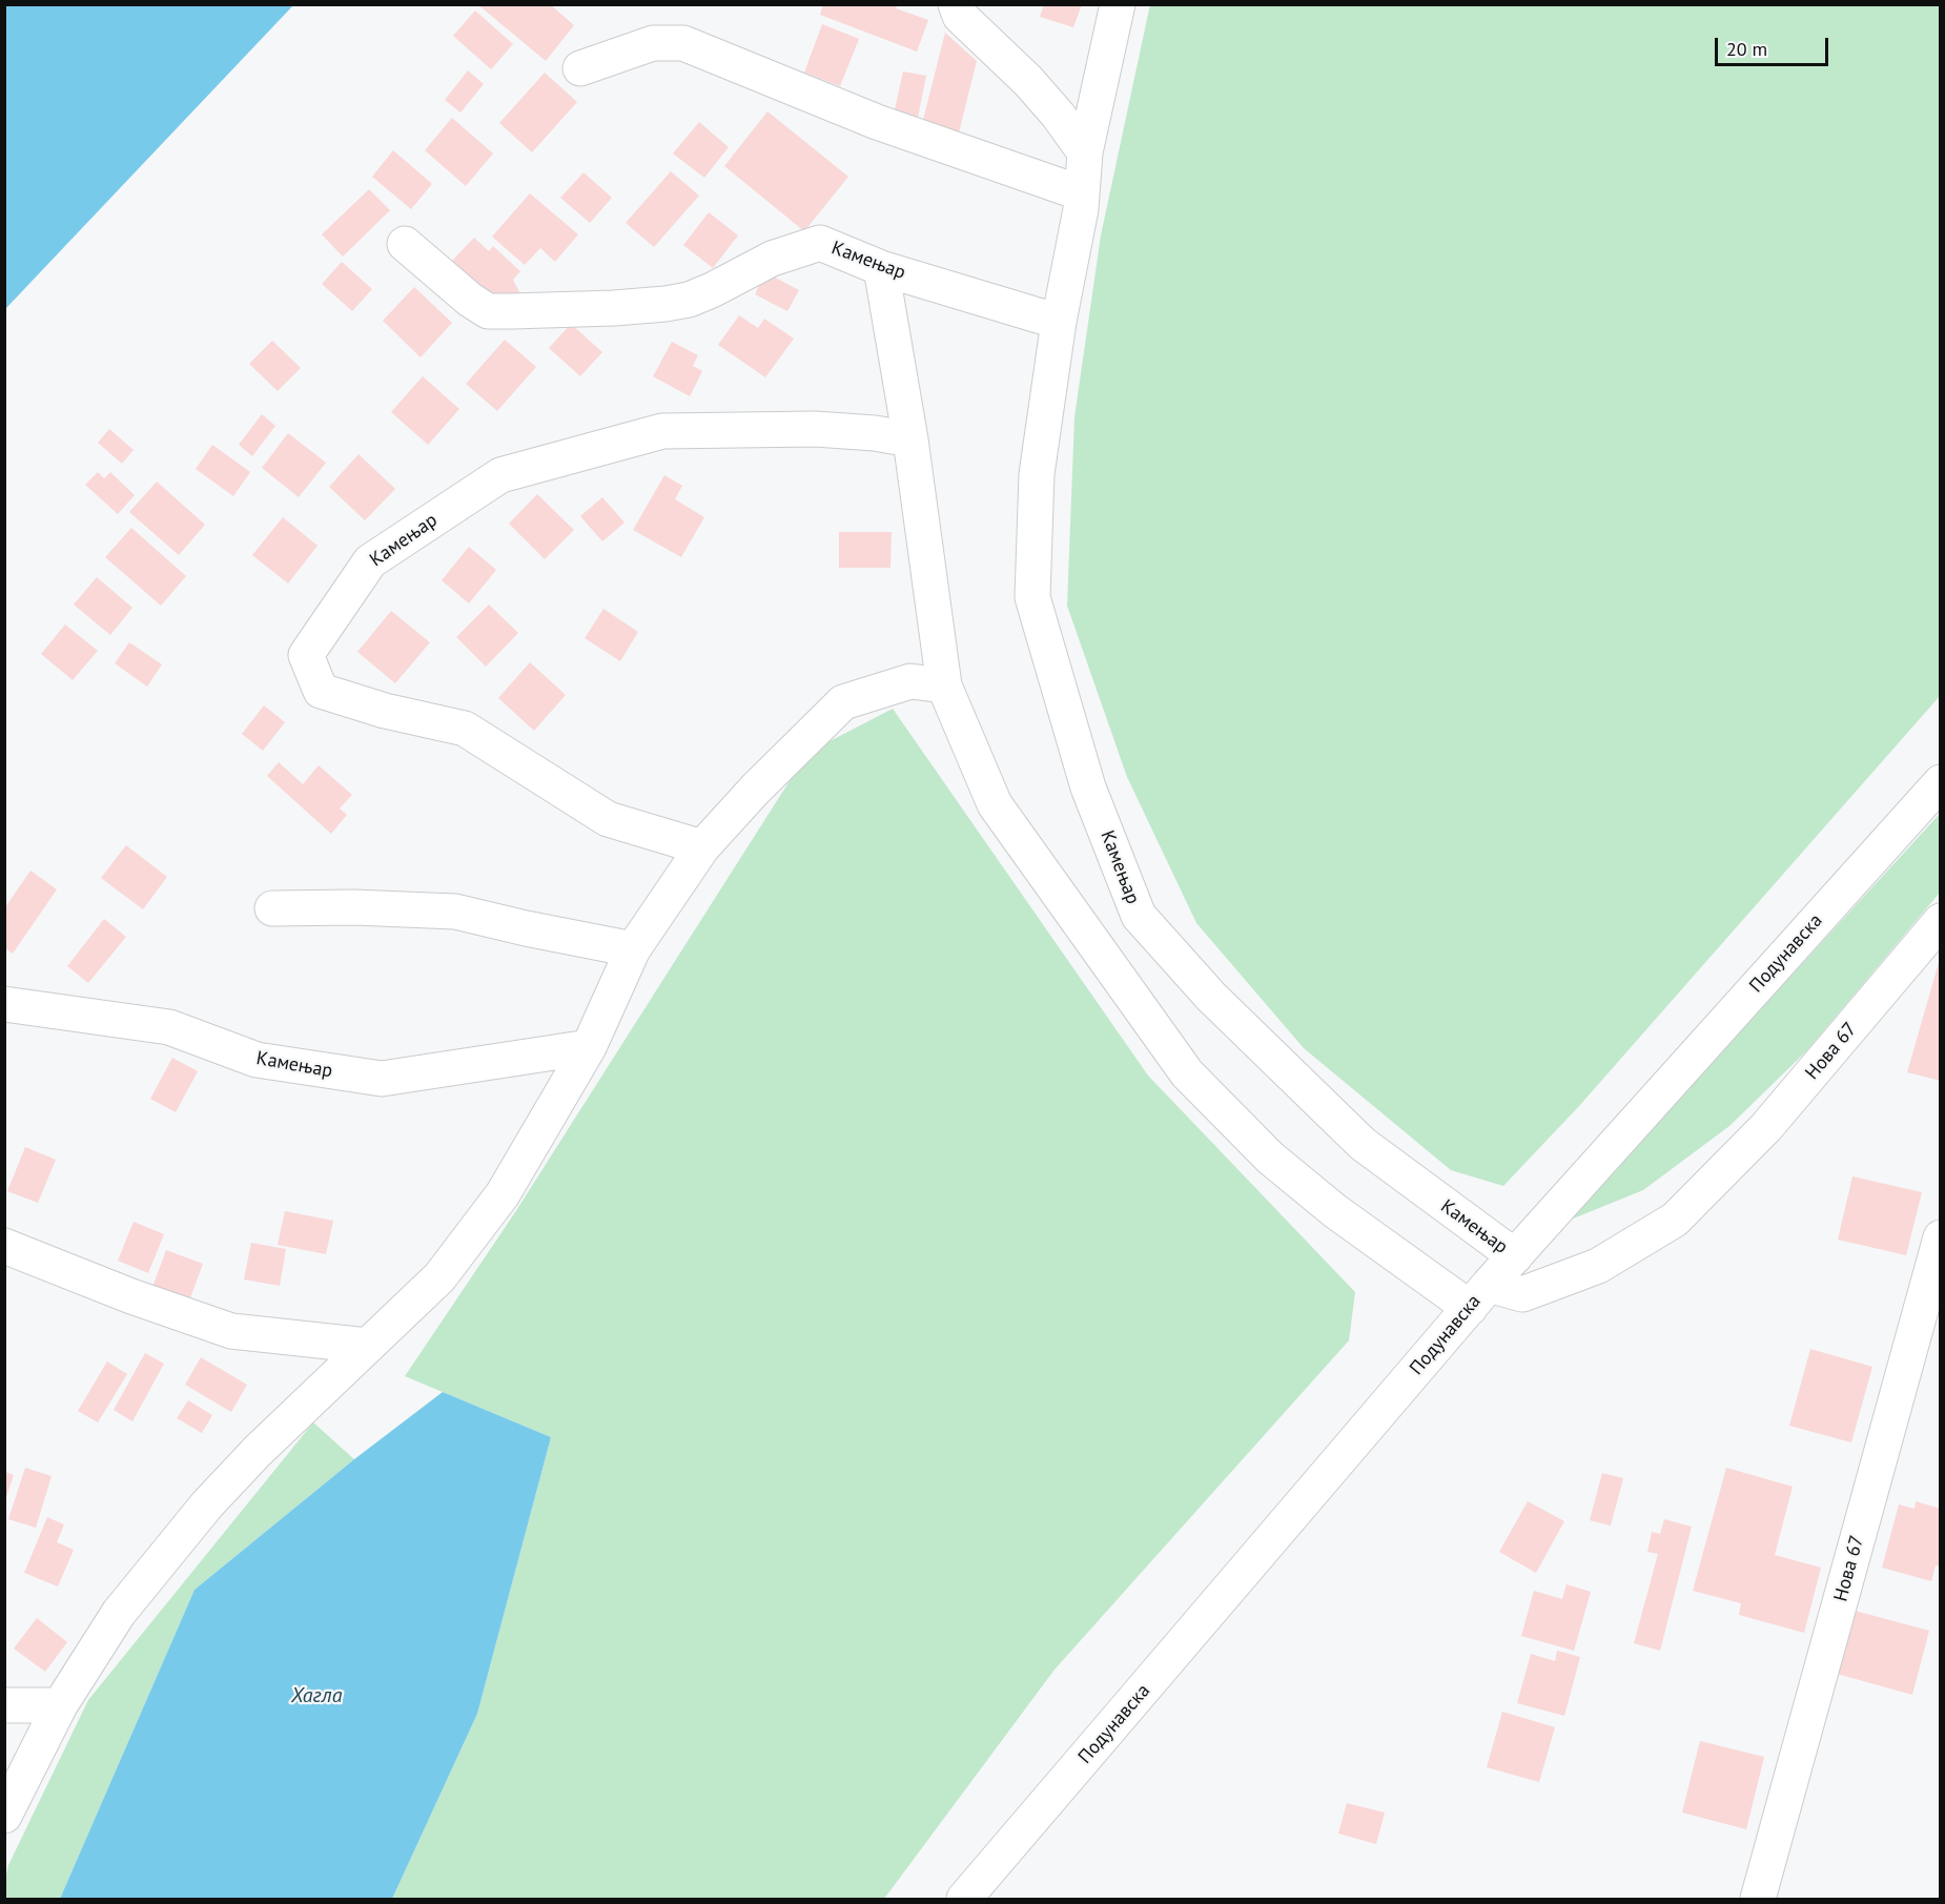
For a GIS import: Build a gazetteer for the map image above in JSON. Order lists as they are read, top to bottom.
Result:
{
  "streets": {
    "street": ["Камењар", "Подунавска", "Нова 67"]
  },
  "crossings": [
    ["Камењар", "Подунавска"],
    ["Камењар", "Нова 67"],
    ["Подунавска", "Нова 67"]
  ],
  "water": ["Хагла"],
  "scale_bar": "20 m"
}
